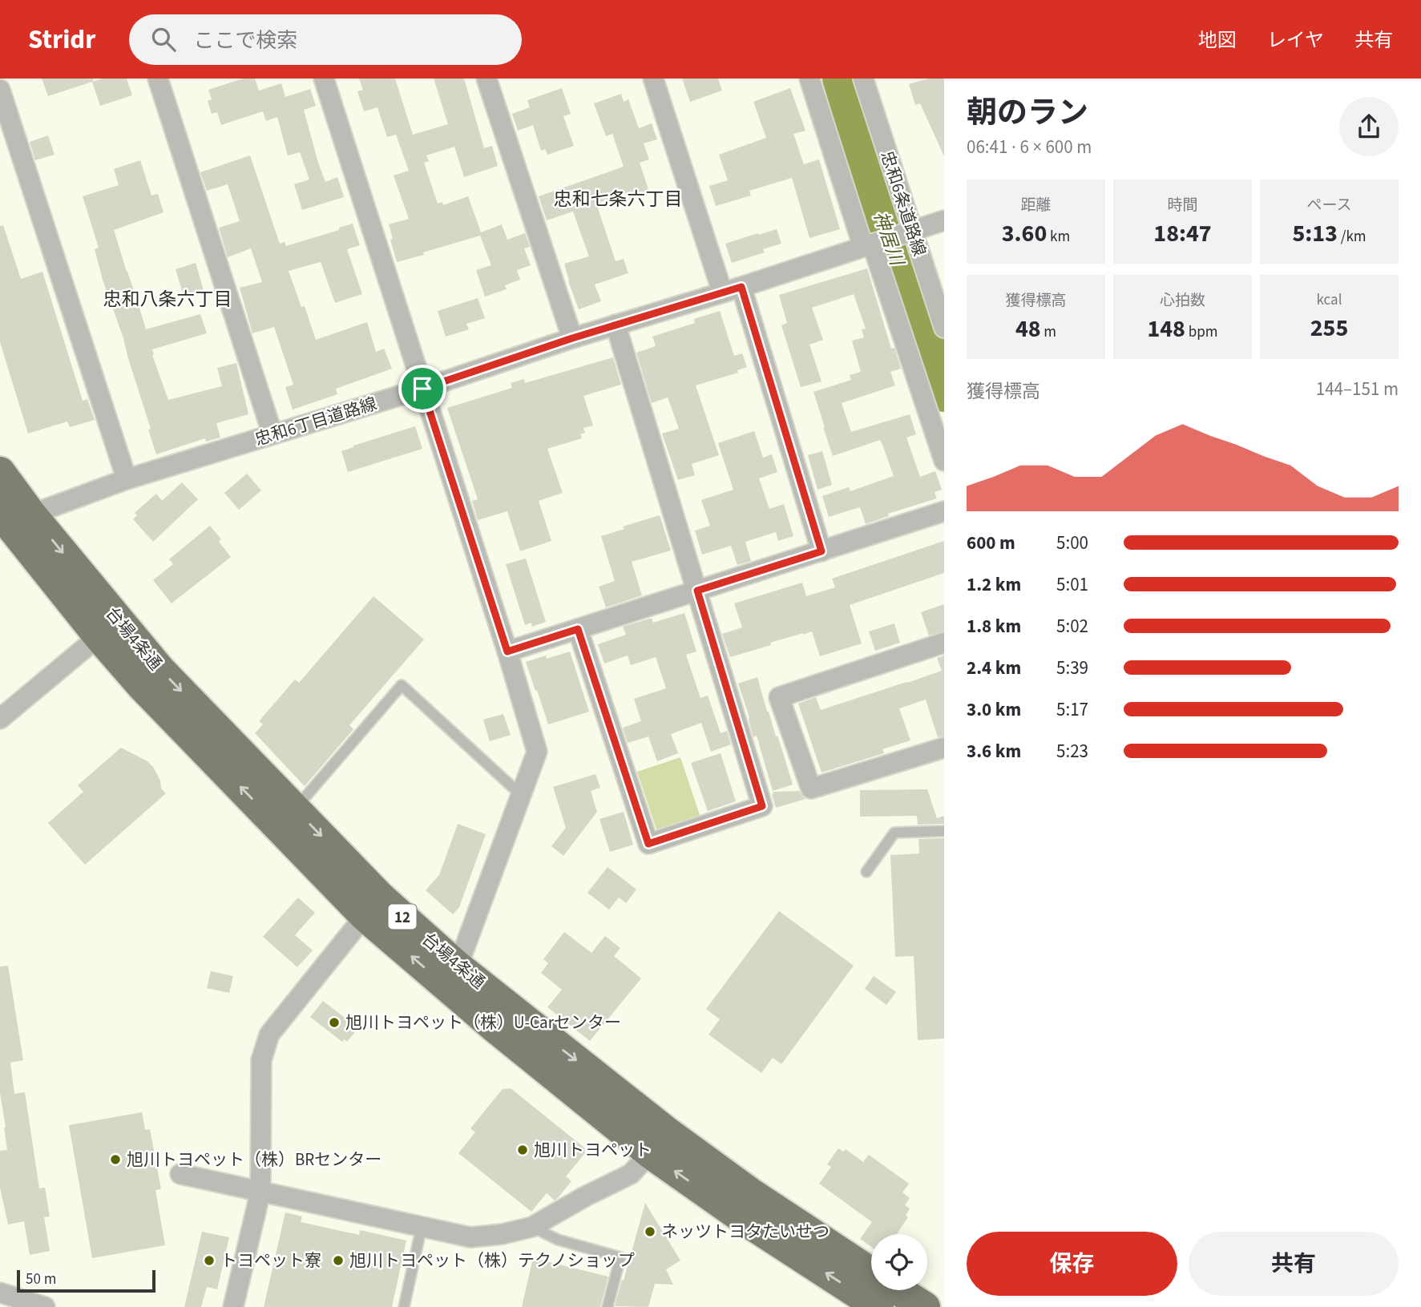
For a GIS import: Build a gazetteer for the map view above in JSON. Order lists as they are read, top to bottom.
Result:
{
  "streets": {
    "highway": ["台場4条通", "12"],
    "street": ["忠和6条道路線", "忠和6丁目道路線"]
  },
  "crossings": [
    ["忠和6条道路線", "忠和6丁目道路線"],
    ["忠和6丁目道路線", "台場4条通"]
  ],
  "districts": ["忠和七条六丁目", "忠和八条六丁目"],
  "water": ["神居川"],
  "places": [
    "旭川トヨペット（株）U-Carセンター",
    "旭川トヨペット",
    "旭川トヨペット（株）BRセンター",
    "ネッツトヨタたいせつ",
    "トヨペット寮",
    "旭川トヨペット（株）テクノショップ"
  ],
  "scale_bar": "50 m",
  "page": {
    "header": "Stridr",
    "search": "ここで検索",
    "nav": ["地図", "レイヤ", "共有"],
    "heading": ["朝のラン", "06:41 · 6 × 600 m"],
    "stats": [
      ["距離", "3.60 km"],
      ["時間", "18:47"],
      ["ペース", "5:13 /km"],
      ["獲得標高", "48 m"],
      ["心拍数", "148 bpm"],
      ["kcal", "255"]
    ],
    "chart": ["獲得標高", "144–151 m"],
    "list": [
      {
        "name": "600 m",
        "note": "5:00"
      },
      {
        "name": "1.2 km",
        "note": "5:01"
      },
      {
        "name": "1.8 km",
        "note": "5:02"
      },
      {
        "name": "2.4 km",
        "note": "5:39"
      },
      {
        "name": "3.0 km",
        "note": "5:17"
      },
      {
        "name": "3.6 km",
        "note": "5:23"
      }
    ],
    "buttons": ["保存", "共有"],
    "scale": "50 m"
  }
}
